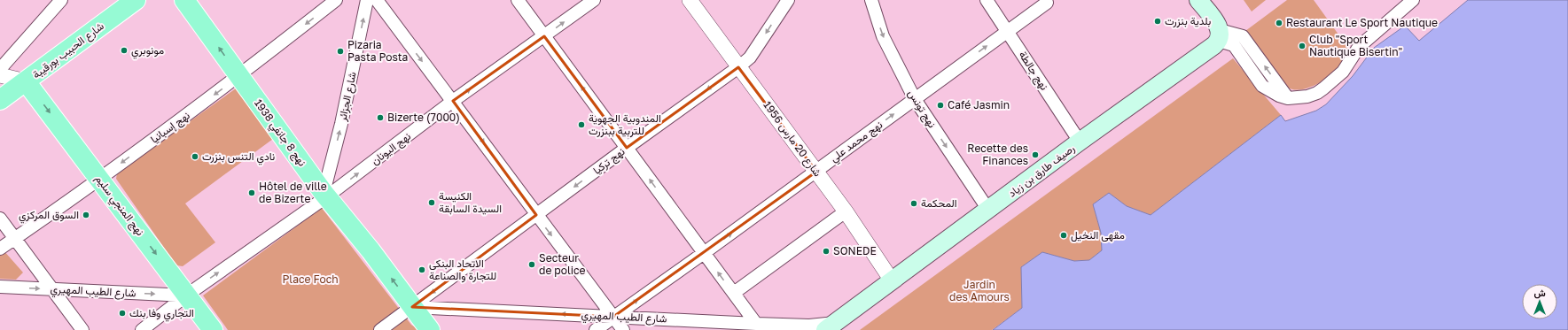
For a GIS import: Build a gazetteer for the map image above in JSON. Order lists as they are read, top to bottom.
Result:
{
  "streets": {
    "main road": [
      "شارع الحبيب بورقيبة",
      "نهج 8 جانفي 1938",
      "رصيف طارق بن زياد",
      "نهج المنجي سليم"
    ],
    "street": [
      "نهج جالطة",
      "شارع الجزائر",
      "نهج تونس",
      "نهج إسبانيا",
      "شارع 20 مارس 1956",
      "نهج محمد علي",
      "نهج اليونان",
      "نهج تركيا",
      "شارع الطيب المهيري"
    ]
  },
  "crossings": [
    ["شارع الحبيب بورقيبة", "نهج المنجي سليم"],
    ["نهج جالطة", "نهج محمد علي"],
    ["نهج جالطة", "رصيف طارق بن زياد"],
    ["شارع الجزائر", "نهج 8 جانفي 1938"],
    ["شارع الجزائر", "نهج اليونان"],
    ["نهج تونس", "نهج محمد علي"],
    ["نهج تونس", "رصيف طارق بن زياد"],
    ["نهج إسبانيا", "نهج 8 جانفي 1938"],
    ["نهج إسبانيا", "نهج المنجي سليم"],
    ["نهج 8 جانفي 1938", "نهج اليونان"],
    ["نهج 8 جانفي 1938", "نهج تركيا"],
    ["نهج 8 جانفي 1938", "شارع الطيب المهيري"],
    ["شارع 20 مارس 1956", "نهج محمد علي"],
    ["شارع 20 مارس 1956", "نهج تركيا"],
    ["شارع 20 مارس 1956", "رصيف طارق بن زياد"],
    ["نهج محمد علي", "شارع الطيب المهيري"],
    ["نهج اليونان", "نهج المنجي سليم"],
    ["نهج اليونان", "شارع الطيب المهيري"],
    ["نهج تركيا", "شارع الطيب المهيري"],
    ["رصيف طارق بن زياد", "شارع الطيب المهيري"],
    ["نهج المنجي سليم", "شارع الطيب المهيري"]
  ],
  "one_way": [
    "شارع الجزائر",
    "نهج تونس",
    "نهج إسبانيا",
    "نهج 8 جانفي 1938",
    "نهج محمد علي",
    "نهج اليونان",
    "نهج تركيا",
    "نهج المنجي سليم"
  ],
  "parks": ["Place Foch", "Jardin des Amours"],
  "places": [
    "بلدية بنزرت",
    "Restaurant Le Sport Nautique",
    "Club \"Sport Nautique Bisertin\"",
    "مونوبري",
    "Pizaria Pasta Posta",
    "Café Jasmin",
    "Bizerte (7000)",
    "المندوبية الجهوية للتربية ببنزرت",
    "Recette des Finances",
    "نادي التنس بنزرت",
    "Hôtel de ville de Bizerte",
    "الكنيسة السيدة السابقة",
    "المحكمة",
    "السوق المركزي",
    "مقهى النخيل",
    "SONEDE",
    "Secteur de police",
    "الاتحاد البنكي للتجارة والصناعة",
    "التجاري وفا بنك"
  ],
  "north": "top"
}
